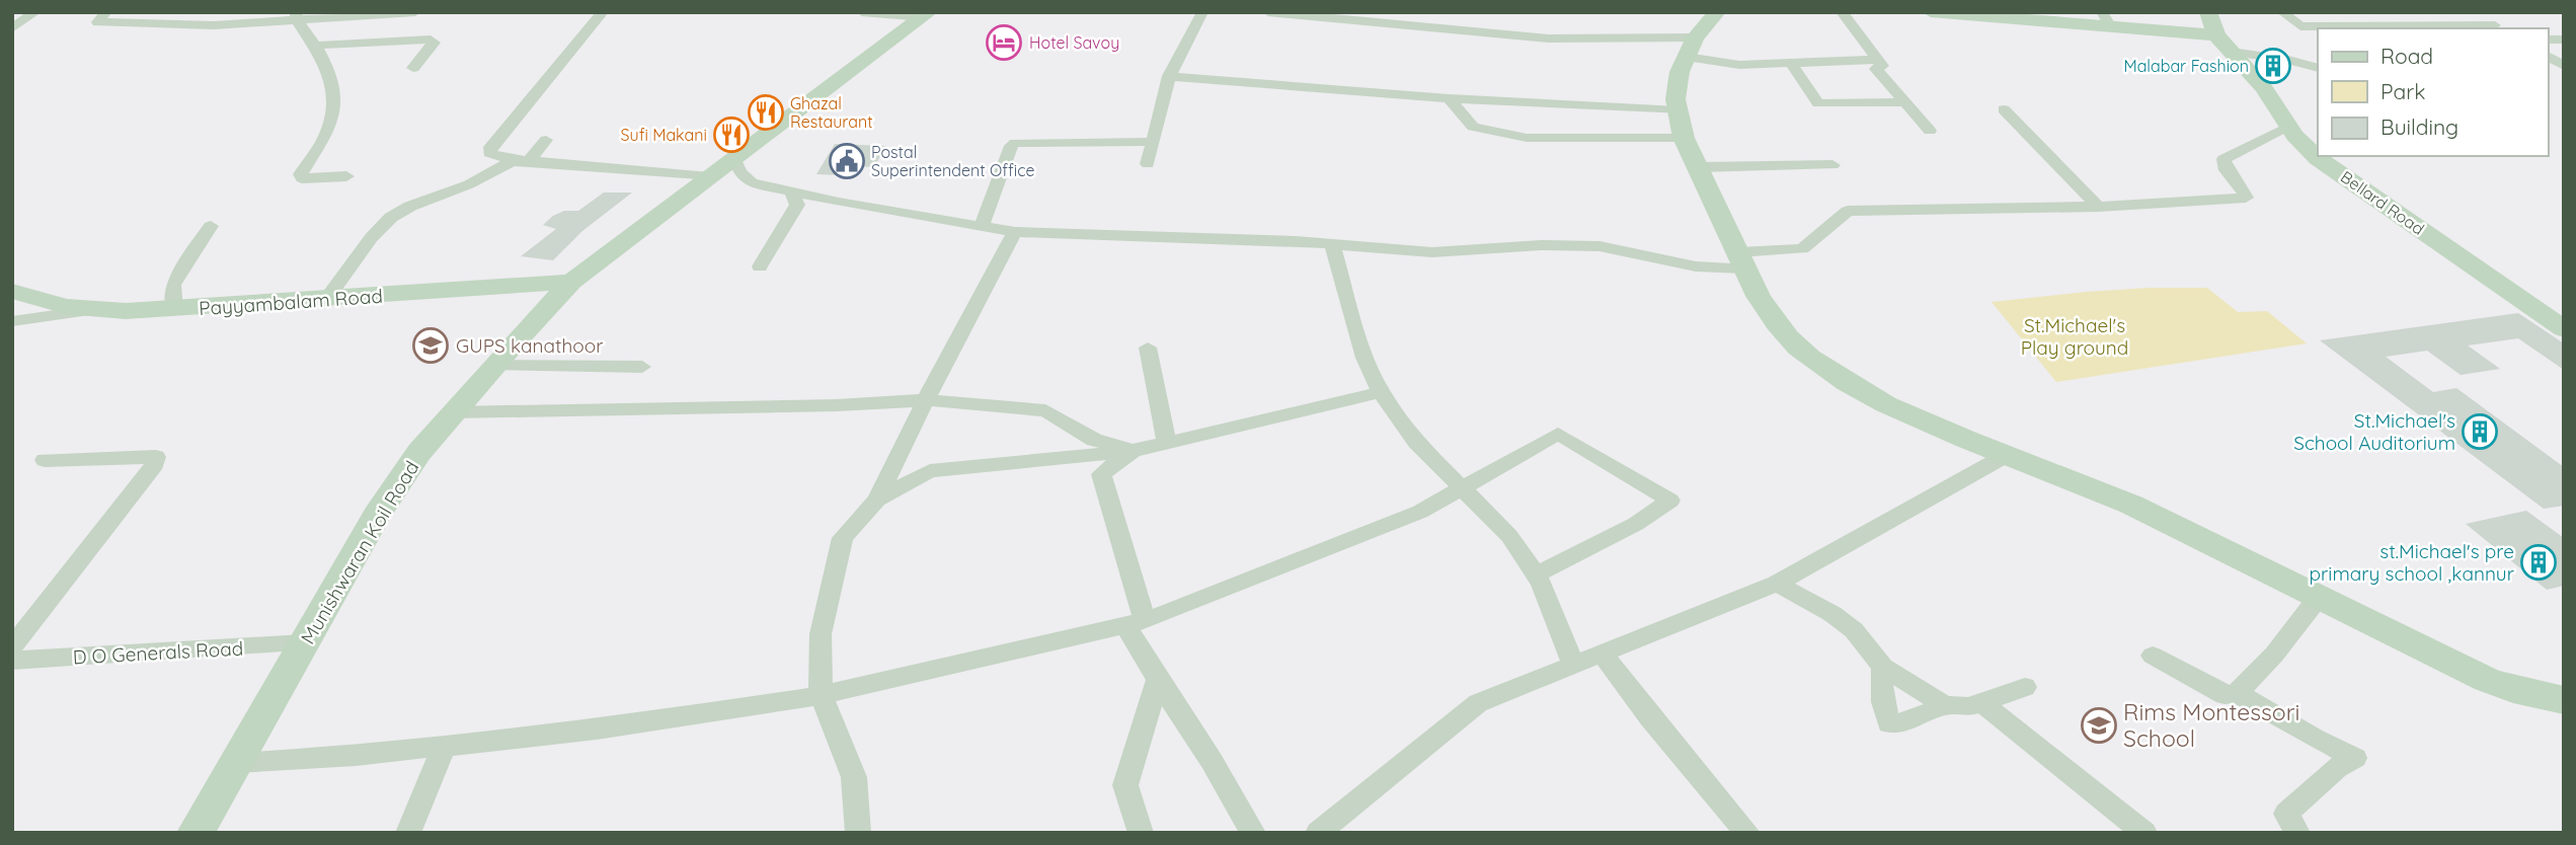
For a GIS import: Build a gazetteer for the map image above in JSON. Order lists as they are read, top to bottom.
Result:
{
  "streets": {
    "main road": ["Bellard Road", "Payyambalam Road", "Munishwaran Koil Road"],
    "street": ["D O Generals Road"]
  },
  "crossings": [
    ["Payyambalam Road", "Munishwaran Koil Road"],
    ["Munishwaran Koil Road", "D O Generals Road"]
  ],
  "parks": ["St.Michael's Play ground"],
  "places": {
    "hotel": ["Hotel Savoy"],
    "building": ["Malabar Fashion", "St.Michael's School Auditorium", "st.Michael's pre primary school ,kannur"],
    "restaurant": ["Ghazal Restaurant", "Sufi Makani"],
    "public building": ["Postal Superintendent Office"],
    "school or university": ["GUPS kanathoor", "Rims Montessori School"]
  },
  "legend": ["Road", "Park", "Building"]
}
